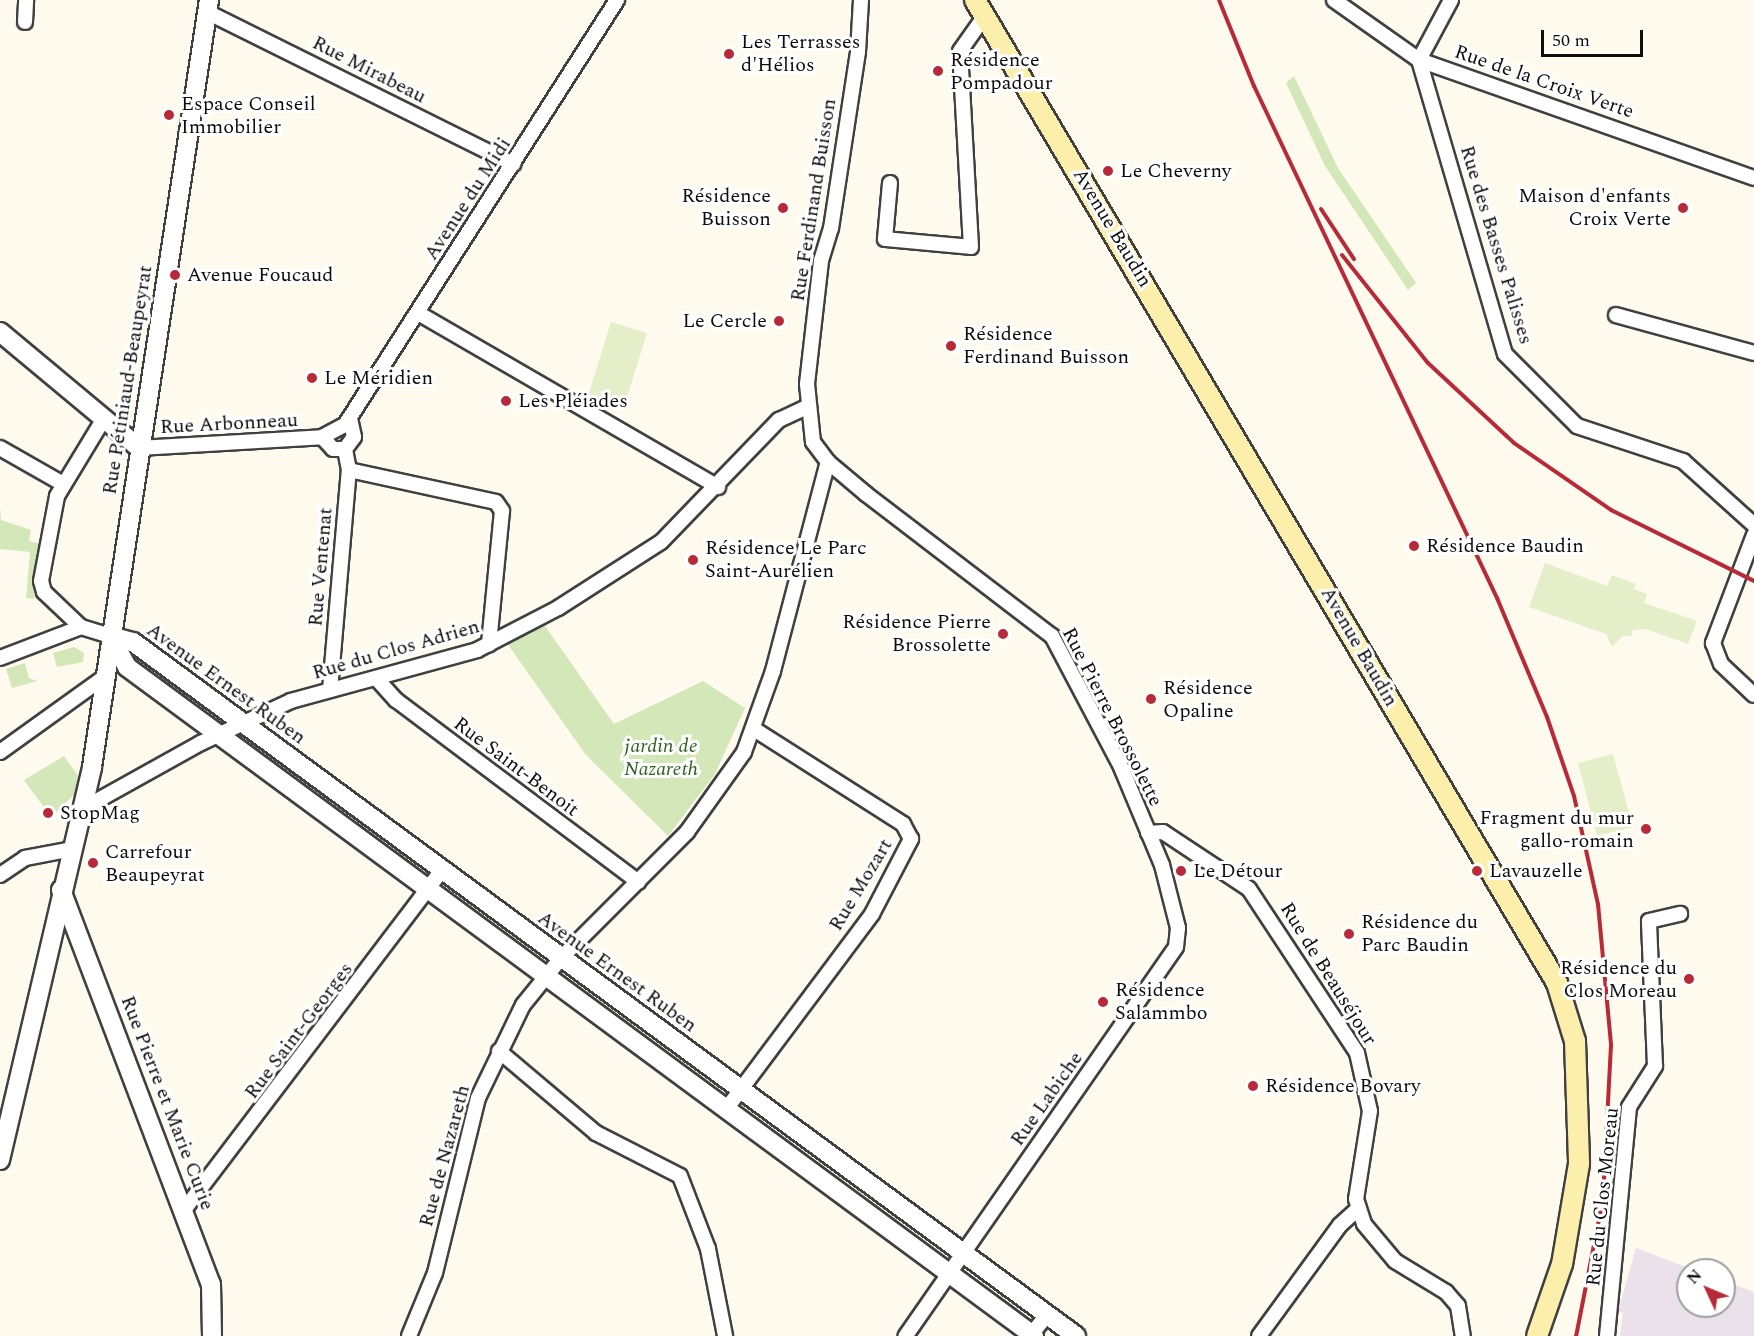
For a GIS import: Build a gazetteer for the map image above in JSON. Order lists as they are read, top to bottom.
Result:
{
  "streets": {
    "main road": ["Avenue Baudin"],
    "street": [
      "Rue Mirabeau",
      "Rue de la Croix Verte",
      "Avenue du Midi",
      "Rue Ferdinand Buisson",
      "Rue des Basses Palisses",
      "Rue Pétiniaud-Beaupeyrat",
      "Rue Arbonneau",
      "Rue Ventenat",
      "Rue du Clos Adrien",
      "Avenue Ernest Ruben",
      "Rue Pierre Brossolette",
      "Rue Saint-Benoit",
      "Rue Mozart",
      "Rue de Beauséjour",
      "Rue Saint-Georges",
      "Rue Labiche",
      "Rue Pierre et Marie Curie",
      "Rue de Nazareth",
      "Rue du Clos Moreau"
    ]
  },
  "crossings": [
    ["Rue Mirabeau", "Avenue du Midi"],
    ["Rue Mirabeau", "Rue Pétiniaud-Beaupeyrat"],
    ["Rue de la Croix Verte", "Rue des Basses Palisses"],
    ["Rue Ferdinand Buisson", "Rue du Clos Adrien"],
    ["Rue Pétiniaud-Beaupeyrat", "Rue Arbonneau"],
    ["Rue Pétiniaud-Beaupeyrat", "Rue du Clos Adrien"],
    ["Rue Pétiniaud-Beaupeyrat", "Avenue Ernest Ruben"],
    ["Rue Ventenat", "Rue du Clos Adrien"],
    ["Rue du Clos Adrien", "Avenue Ernest Ruben"],
    ["Rue du Clos Adrien", "Rue Saint-Benoit"],
    ["Avenue Ernest Ruben", "Rue Mozart"],
    ["Avenue Ernest Ruben", "Rue Saint-Georges"],
    ["Avenue Ernest Ruben", "Rue Labiche"],
    ["Avenue Ernest Ruben", "Rue de Nazareth"],
    ["Rue Pierre Brossolette", "Rue de Beauséjour"],
    ["Rue Pierre Brossolette", "Rue Labiche"],
    ["Rue Pierre Brossolette", "Rue de Nazareth"],
    ["Rue Saint-Benoit", "Rue de Nazareth"],
    ["Rue Mozart", "Rue de Nazareth"],
    ["Rue Saint-Georges", "Rue Pierre et Marie Curie"]
  ],
  "parks": ["jardin de Nazareth"],
  "places": [
    "Les Terrasses d'Hélios",
    "Résidence Pompadour",
    "Espace Conseil Immobilier",
    "Le Cheverny",
    "Résidence Buisson",
    "Maison d'enfants Croix Verte",
    "Avenue Foucaud",
    "Le Cercle",
    "Résidence Ferdinand Buisson",
    "Le Méridien",
    "Les Pléiades",
    "Résidence Baudin",
    "Résidence Le Parc Saint-Aurélien",
    "Résidence Pierre Brossolette",
    "Résidence Opaline",
    "StopMag",
    "Fragment du mur gallo-romain",
    "Carrefour Beaupeyrat",
    "Le Détour",
    "Lavauzelle",
    "Résidence du Parc Baudin",
    "Résidence du Clos Moreau",
    "Résidence Salammbo",
    "Résidence Bovary"
  ],
  "scale_bar": "50 m",
  "north": "top left"
}
